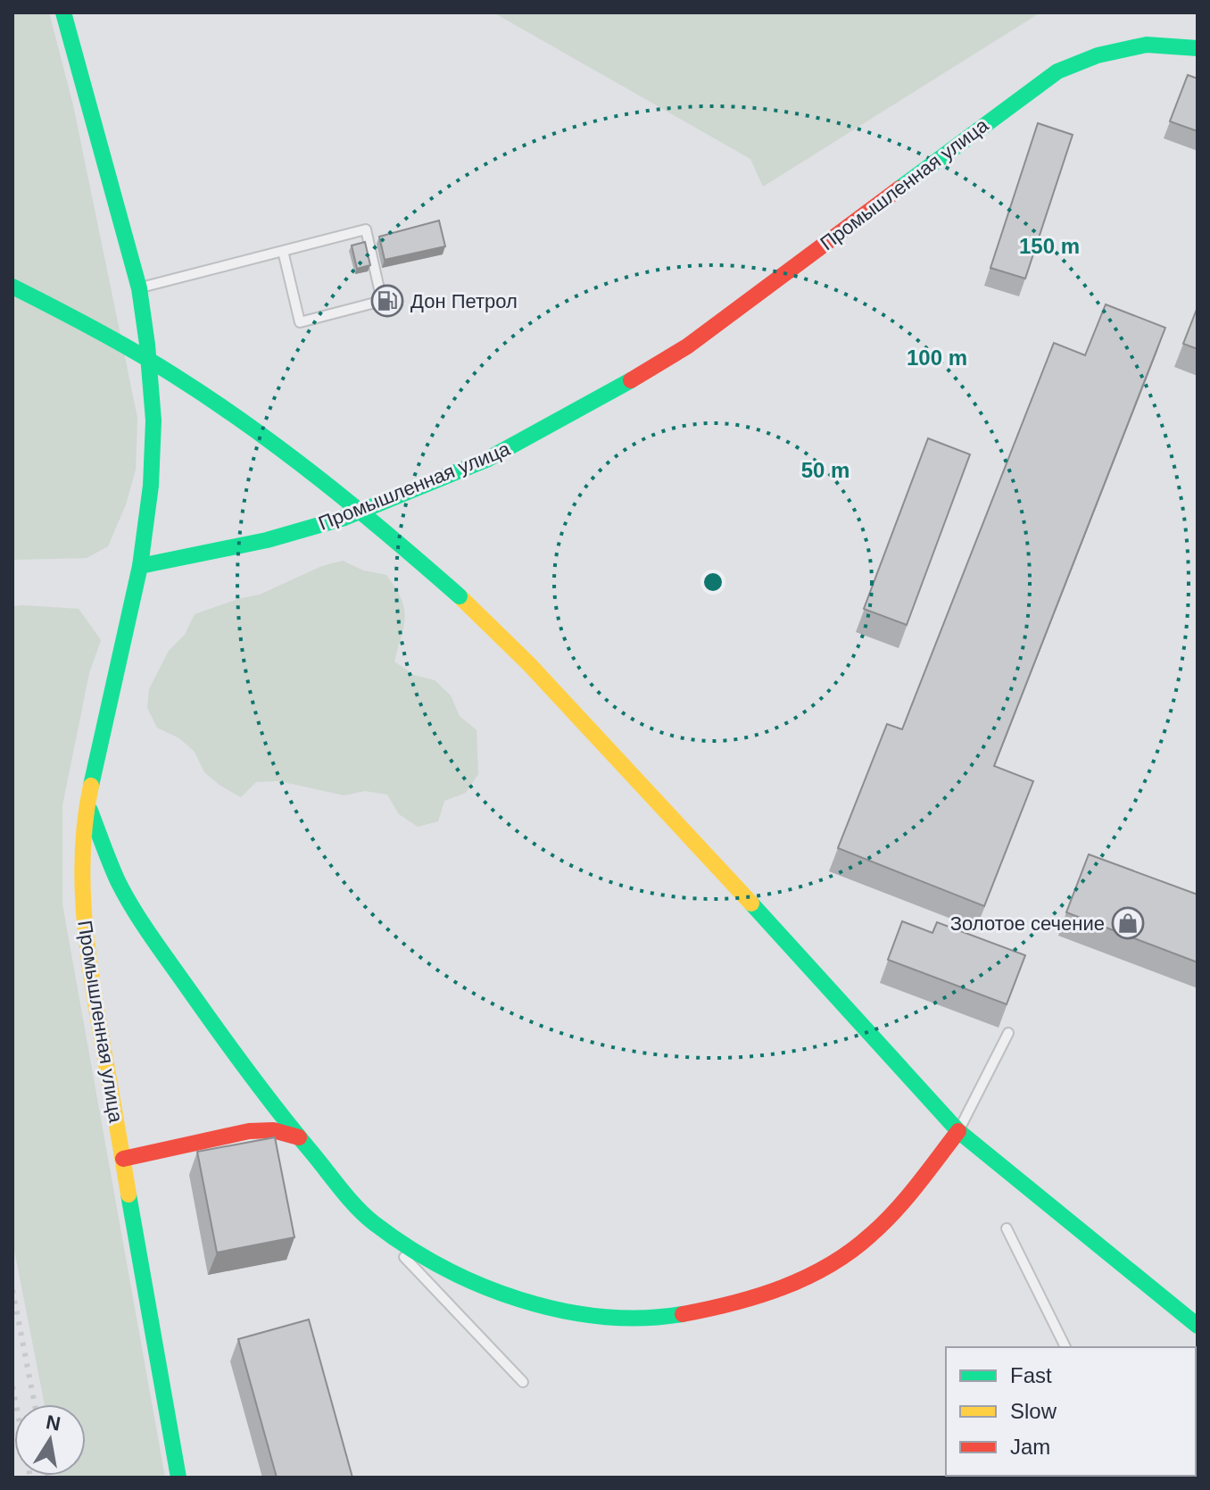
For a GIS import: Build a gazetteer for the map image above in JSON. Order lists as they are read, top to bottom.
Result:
{
  "streets": {
    "street": ["Промышленная улица"]
  },
  "places": {
    "fuel station": ["Дон Петрол"],
    "shop": ["Золотое сечение"]
  },
  "legend": ["Fast", "Slow", "Jam"],
  "north": "top",
  "rings": ["150 m", "100 m", "50 m"]
}
